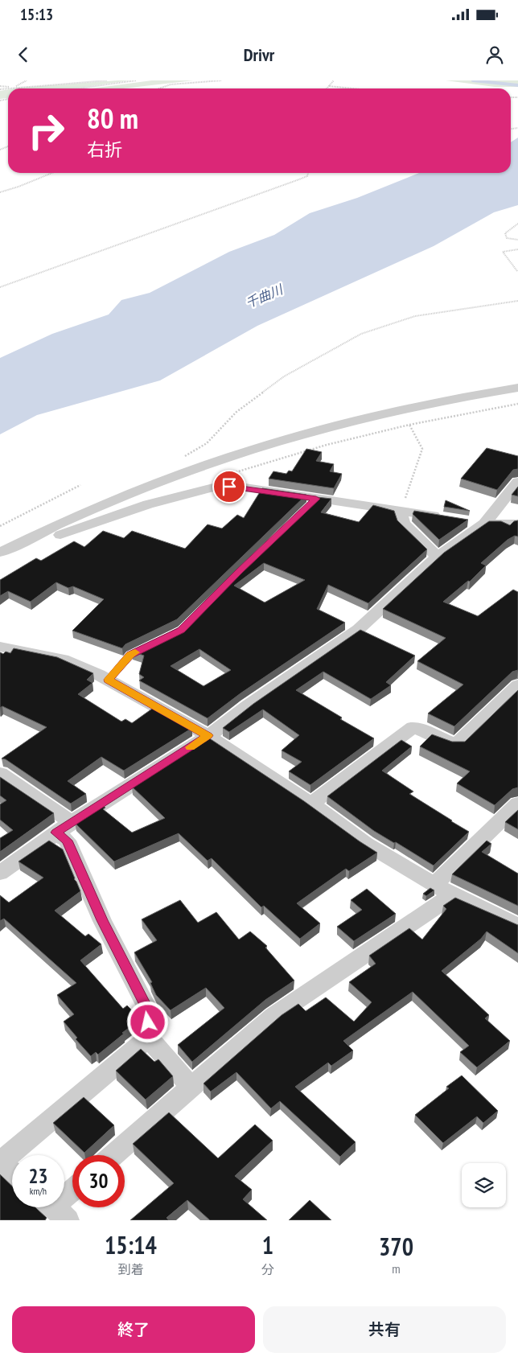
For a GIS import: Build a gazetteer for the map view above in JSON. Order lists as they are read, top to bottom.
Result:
{
  "water": ["千曲川"],
  "page": {
    "status": "15:13",
    "header": "Drivr",
    "turn": ["80 m", "右折"],
    "speed": "23 km/h",
    "limit": "30",
    "eta": [
      "15:14",
      "到着",
      "1",
      "分",
      "370",
      "m"
    ],
    "buttons": ["終了", "共有"]
  }
}
